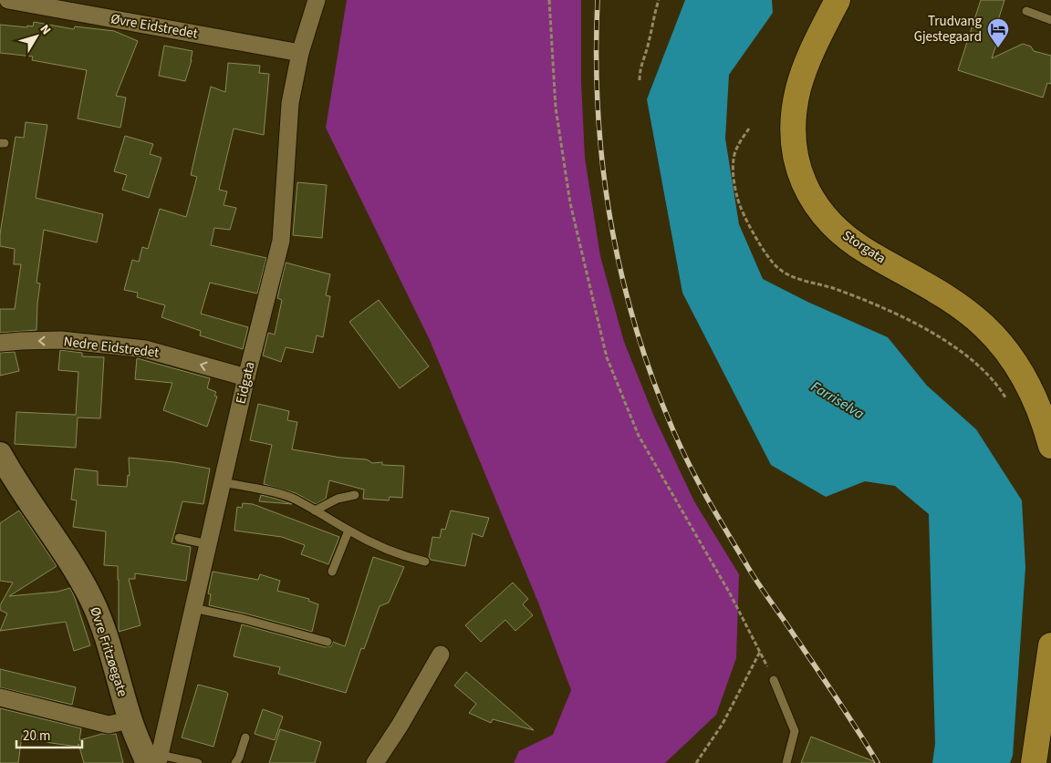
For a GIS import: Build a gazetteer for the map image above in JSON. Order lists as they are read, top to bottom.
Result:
{
  "streets": {
    "main road": ["Storgata", "Øvre Fritzøegate"],
    "street": ["Øvre Eidstredet", "Nedre Eidstredet", "Eidgata"]
  },
  "crossings": [
    ["Øvre Eidstredet", "Eidgata"],
    ["Nedre Eidstredet", "Eidgata"],
    ["Eidgata", "Øvre Fritzøegate"]
  ],
  "one_way": ["Nedre Eidstredet"],
  "water": ["Farriselva"],
  "places": {
    "hotel": ["Trudvang Gjestegaard"]
  },
  "scale_bar": "20 m",
  "north": "top right"
}
